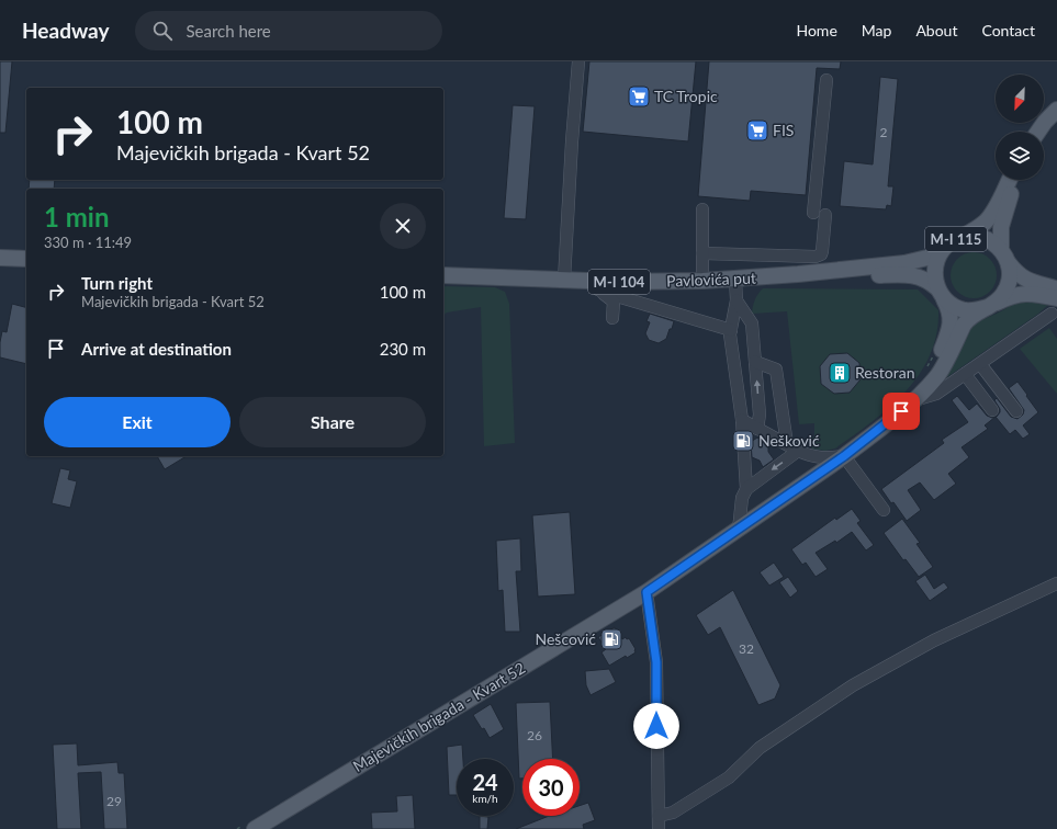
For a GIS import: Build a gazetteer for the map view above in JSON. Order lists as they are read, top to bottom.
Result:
{
  "streets": {
    "main road": [
      "M-I 115",
      "Pavlovića put",
      "M-I 104",
      "Majevičkih brigada - Kvart 52"
    ]
  },
  "crossings": [
    ["M-I 115", "M-I 104"],
    ["M-I 115", "Majevičkih brigada - Kvart 52"],
    ["Pavlovića put", "M-I 104"]
  ],
  "places": {
    "supermarket": ["TC Tropic", "FIS"],
    "building": ["Restoran"],
    "fuel station": ["Nešković", "Nešcović"]
  },
  "house_numbers": [
    "2",
    "32",
    "26",
    "29"
  ],
  "north": "bottom left",
  "page": {
    "header": "Headway",
    "search": "Search here",
    "nav": [
      "Home",
      "Map",
      "About",
      "Contact"
    ],
    "turn": ["100 m", "Majevičkih brigada - Kvart 52"],
    "heading": ["1 min", "330 m · 11:49"],
    "list": [
      {
        "name": "Turn right",
        "note": "Majevičkih brigada - Kvart 52",
        "value": "100 m"
      },
      {
        "name": "Arrive at destination",
        "value": "230 m"
      }
    ],
    "buttons": ["Exit", "Share"],
    "speed": "24 km/h",
    "limit": "30"
  }
}
